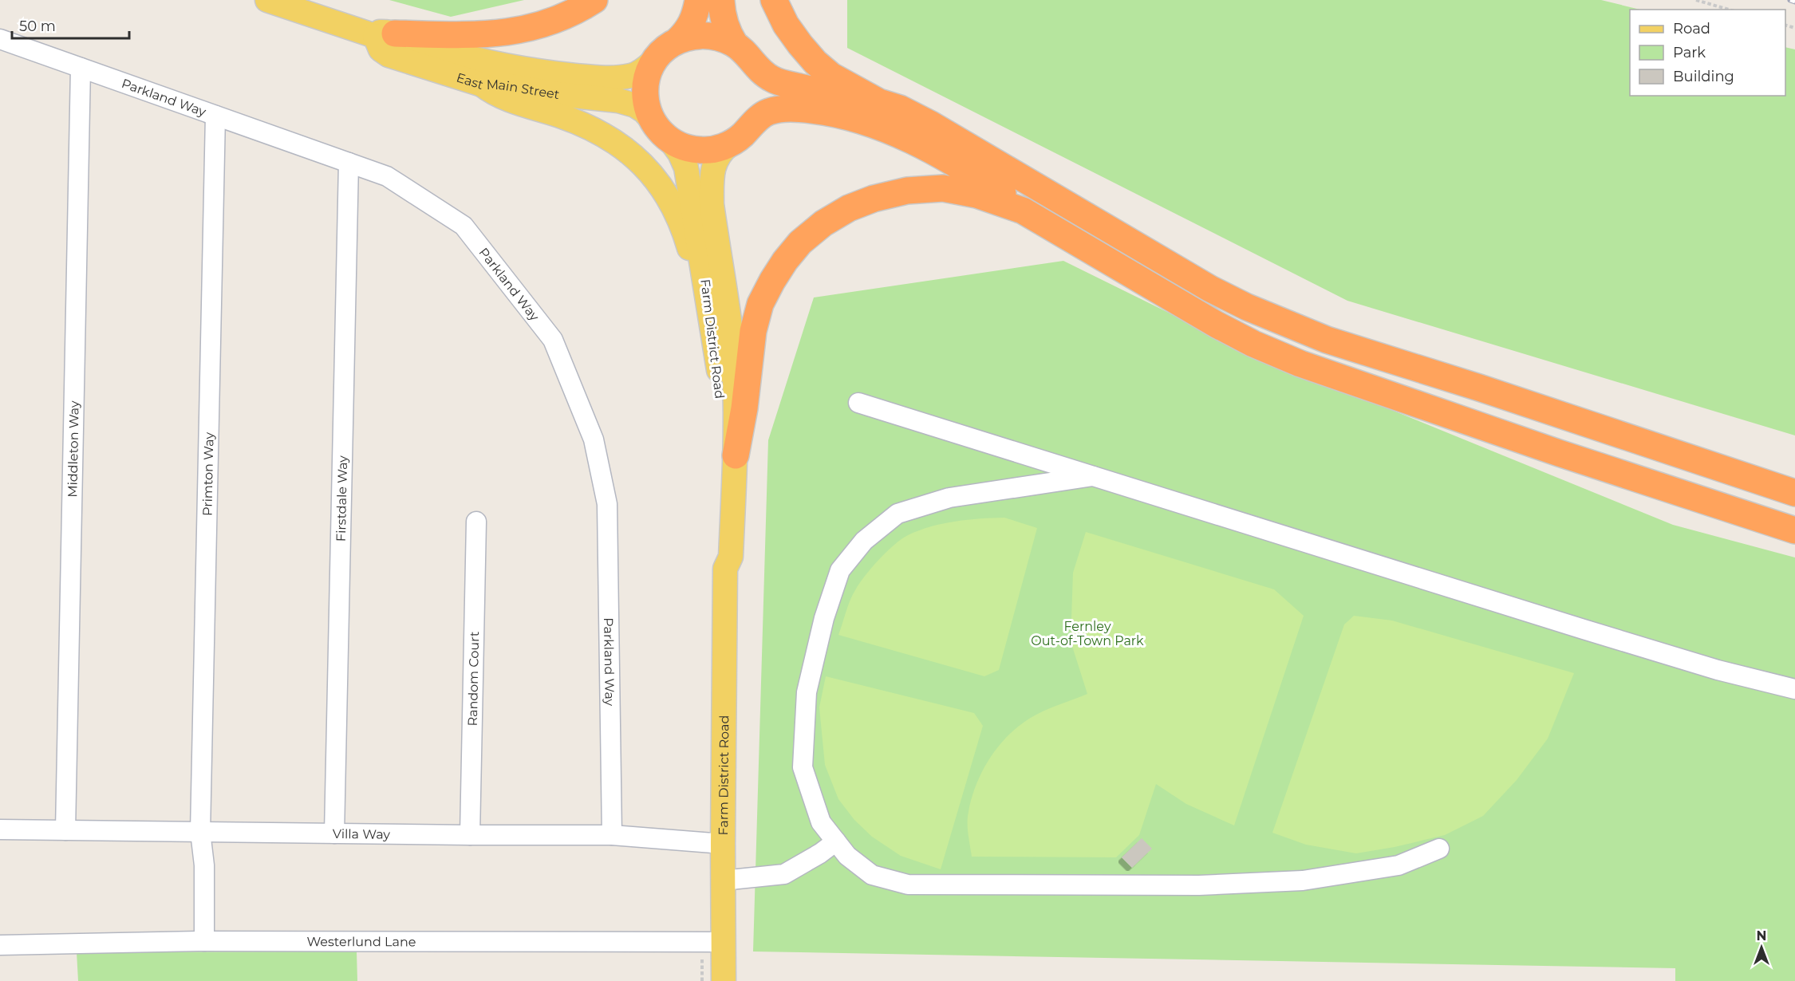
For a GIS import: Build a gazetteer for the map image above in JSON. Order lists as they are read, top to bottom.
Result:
{
  "streets": {
    "main road": ["East Main Street", "Farm District Road"],
    "street": [
      "Parkland Way",
      "Middleton Way",
      "Primton Way",
      "Firstdale Way",
      "Random Court",
      "Villa Way",
      "Westerlund Lane"
    ]
  },
  "crossings": [
    ["East Main Street", "Farm District Road"],
    ["Parkland Way", "Middleton Way"],
    ["Parkland Way", "Primton Way"],
    ["Parkland Way", "Firstdale Way"],
    ["Parkland Way", "Villa Way"],
    ["Farm District Road", "Villa Way"],
    ["Farm District Road", "Westerlund Lane"],
    ["Middleton Way", "Villa Way"],
    ["Primton Way", "Villa Way"],
    ["Primton Way", "Westerlund Lane"],
    ["Firstdale Way", "Villa Way"],
    ["Random Court", "Villa Way"]
  ],
  "parks": ["Fernley Out-of-Town Park"],
  "legend": ["Road", "Park", "Building"],
  "scale_bar": "50 m",
  "north": "top"
}
